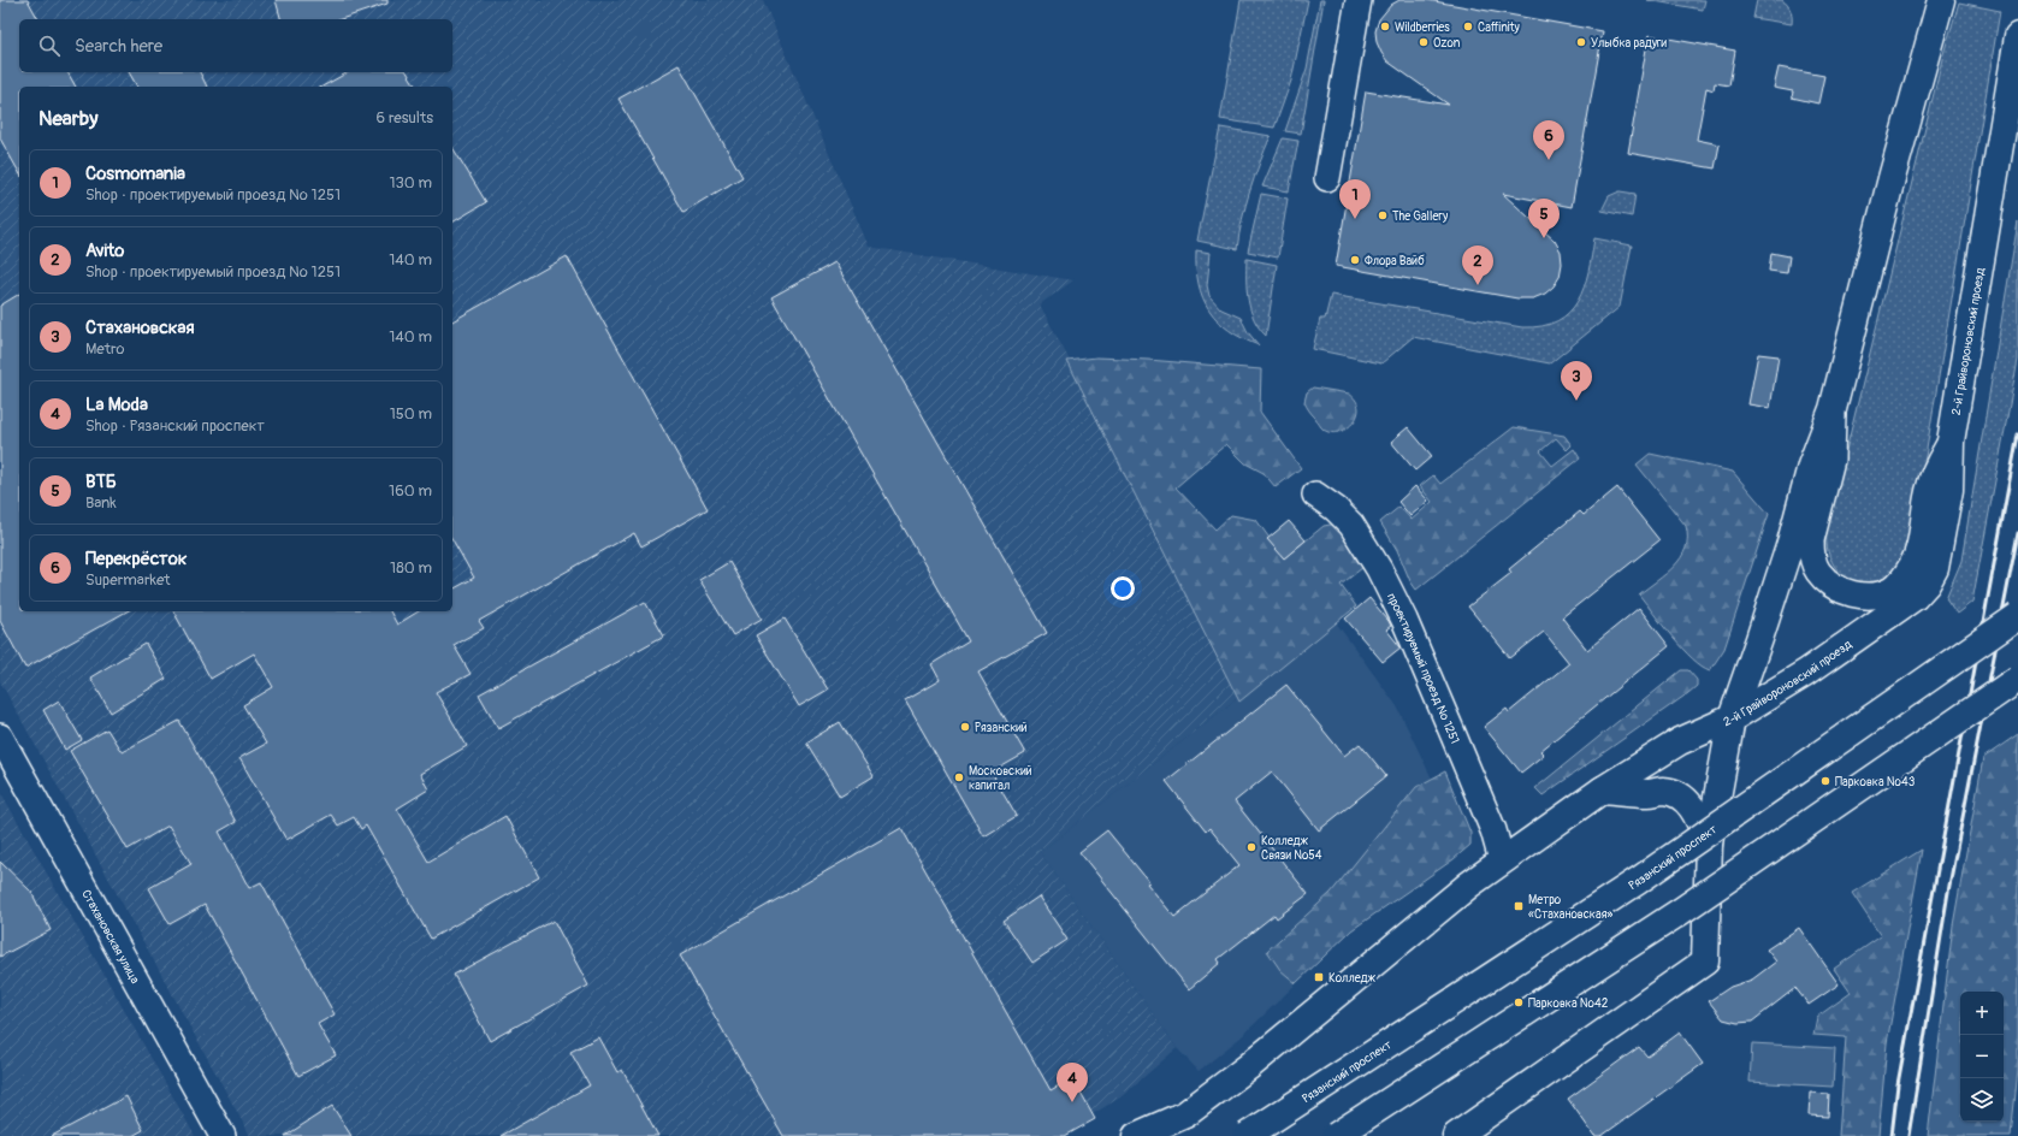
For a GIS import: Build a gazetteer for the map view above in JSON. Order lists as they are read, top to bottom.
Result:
{
  "streets": {
    "main road": ["2-й Грайвороновский проезд", "Рязанский проспект"],
    "street": ["проектируемый проезд № 1251", "Стахановская улица"]
  },
  "places": {
    "other": [
      "Wildberries",
      "Caffinity",
      "Ozon",
      "Улыбка радуги",
      "The Gallery",
      "Флора Вайб",
      "Рязанский",
      "Московский капитал",
      "Парковка №43",
      "Колледж Связи №54",
      "Парковка №42"
    ],
    "transit": ["Метро «Стахановская»", "Колледж"]
  },
  "page": {
    "search": "Search here",
    "heading": ["Nearby", "6 results"],
    "pins": [
      "6",
      "1",
      "5",
      "2",
      "3",
      "4"
    ],
    "list": [
      {
        "mark": "1",
        "name": "Cosmomania",
        "note": "Shop · проектируемый проезд № 1251",
        "value": "130 m"
      },
      {
        "mark": "2",
        "name": "Avito",
        "note": "Shop · проектируемый проезд № 1251",
        "value": "140 m"
      },
      {
        "mark": "3",
        "name": "Стахановская",
        "note": "Metro",
        "value": "140 m"
      },
      {
        "mark": "4",
        "name": "La Moda",
        "note": "Shop · Рязанский проспект",
        "value": "150 m"
      },
      {
        "mark": "5",
        "name": "ВТБ",
        "note": "Bank",
        "value": "160 m"
      },
      {
        "mark": "6",
        "name": "Перекрёсток",
        "note": "Supermarket",
        "value": "180 m"
      }
    ],
    "map_buttons": ["+", "−"]
  }
}
